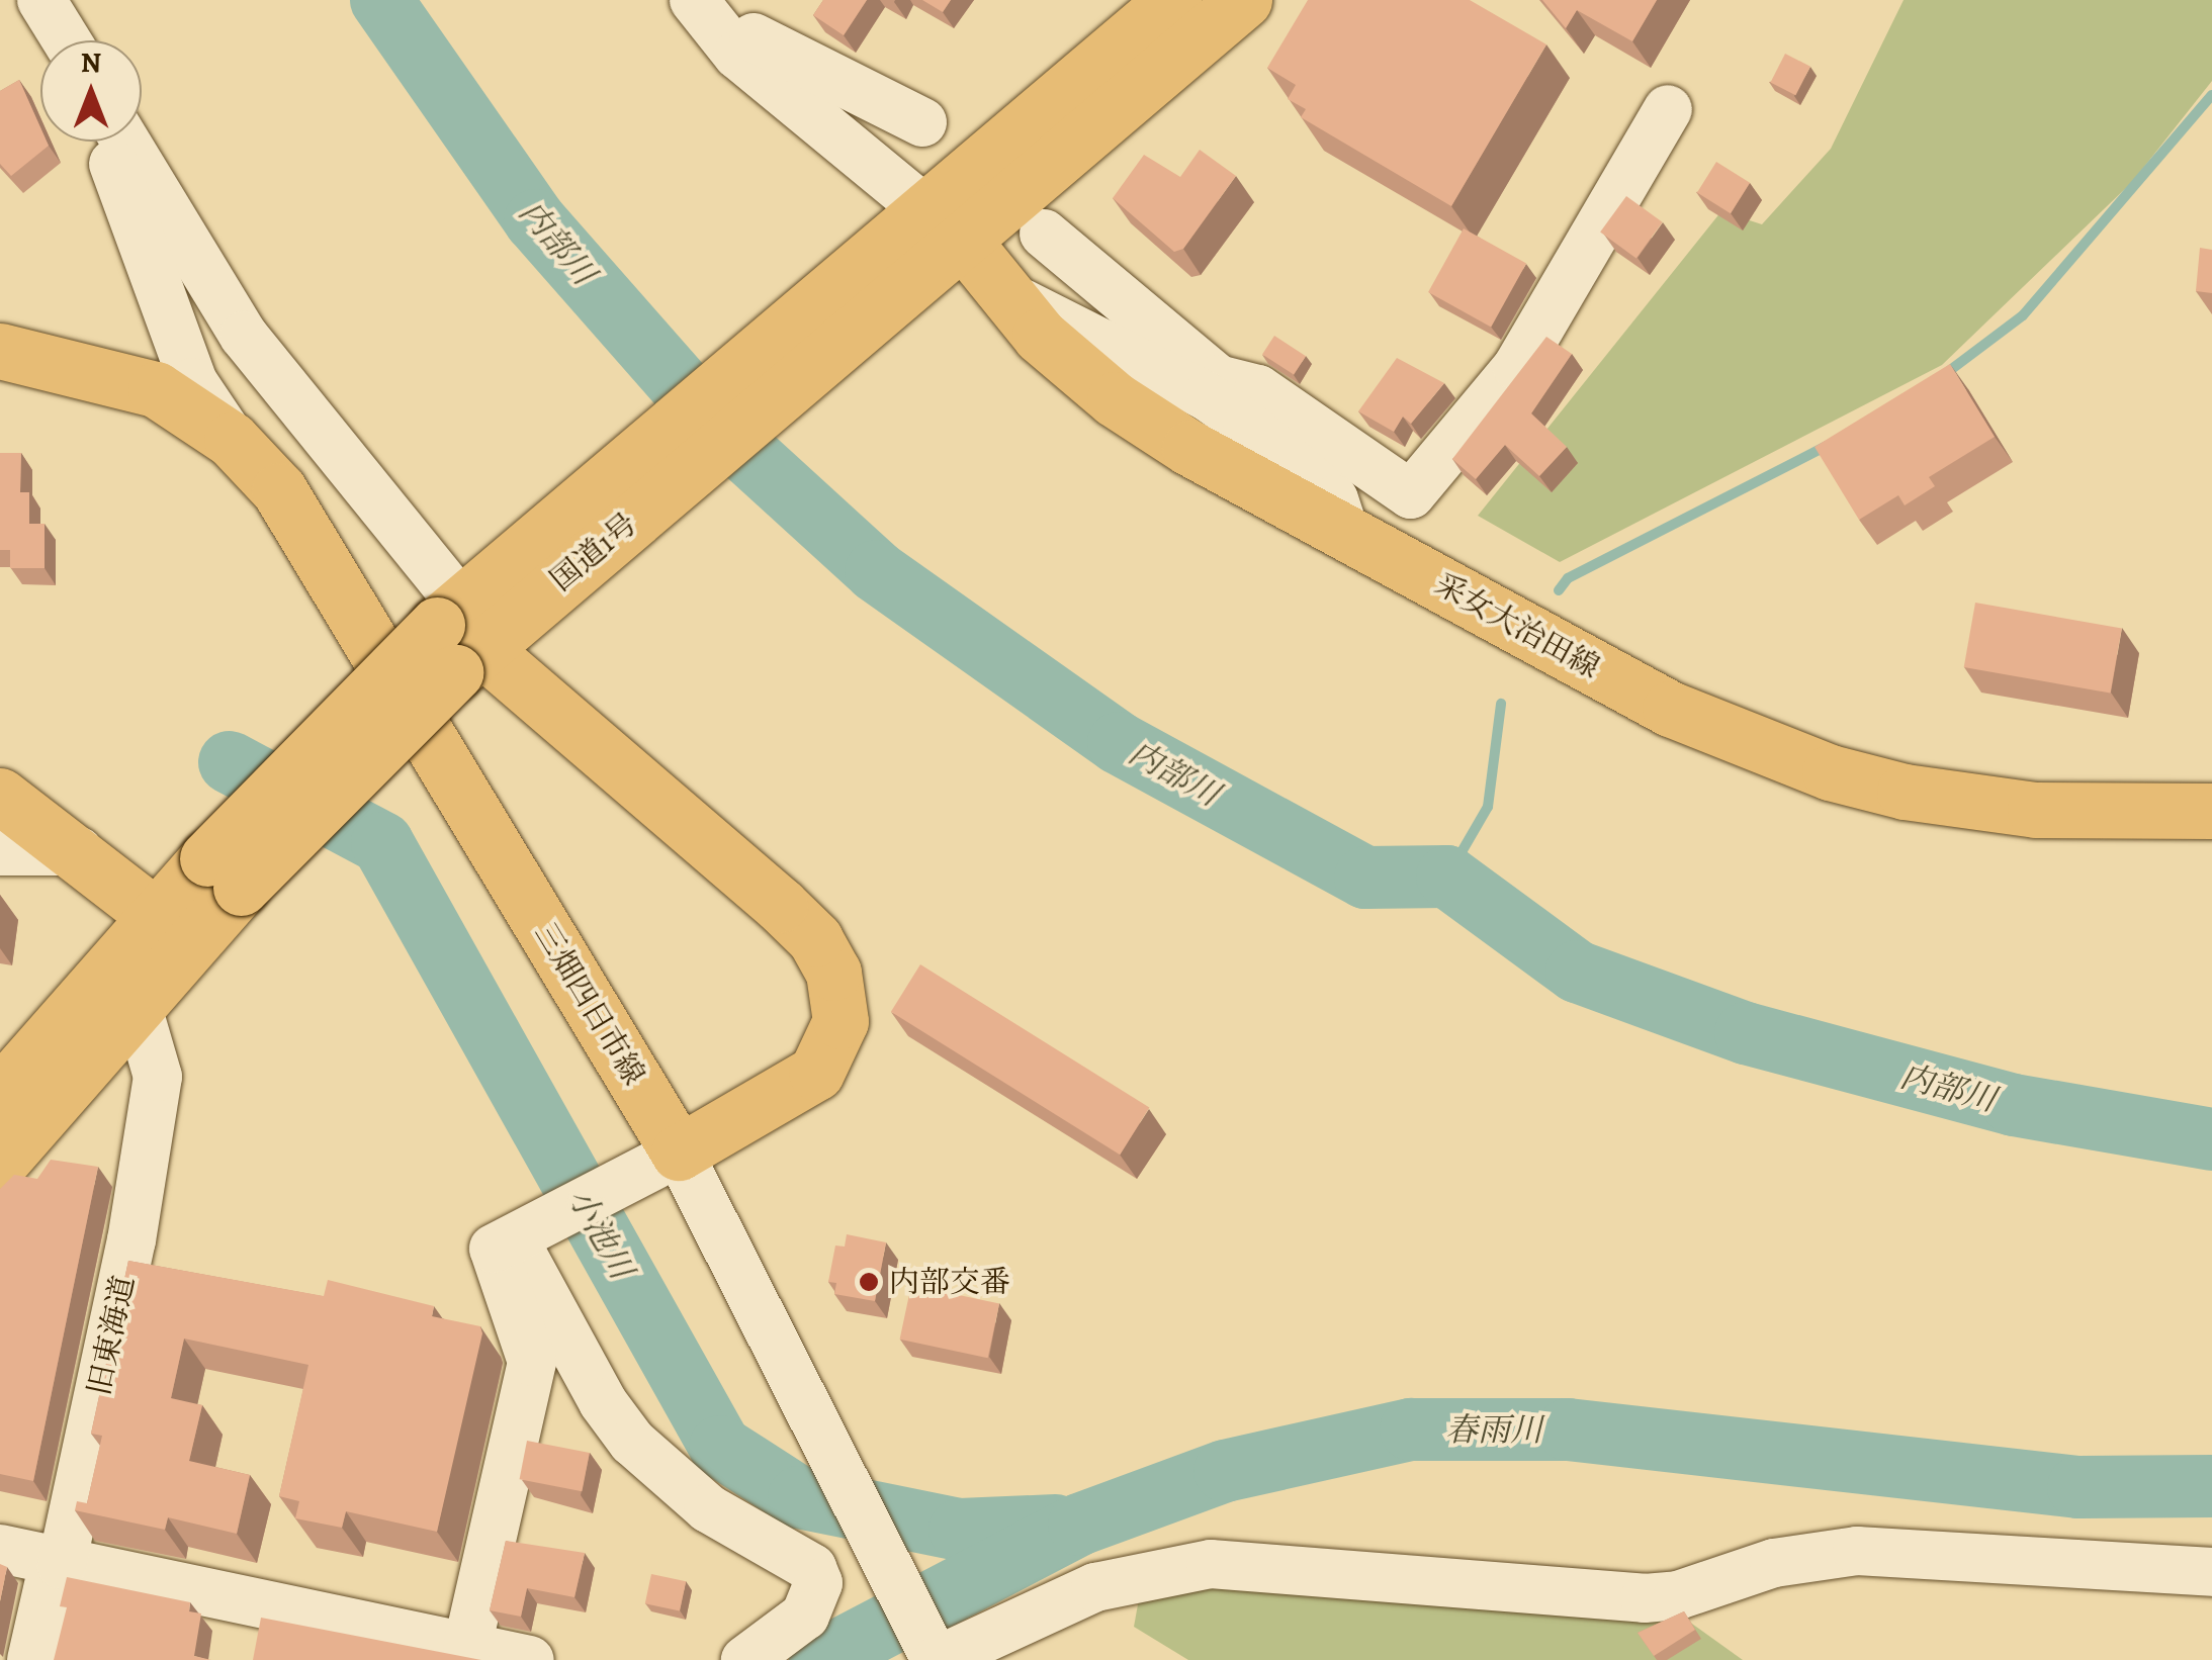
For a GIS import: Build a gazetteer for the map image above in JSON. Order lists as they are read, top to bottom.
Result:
{
  "streets": {
    "main road": ["国道1号", "采女大治田線", "三畑四日市線"],
    "street": ["旧東海道"]
  },
  "crossings": [
    ["国道1号", "采女大治田線"],
    ["国道1号", "旧東海道"]
  ],
  "water": ["内部川", "小池川", "春雨川"],
  "places": ["内部交番"],
  "north": "top"
}
